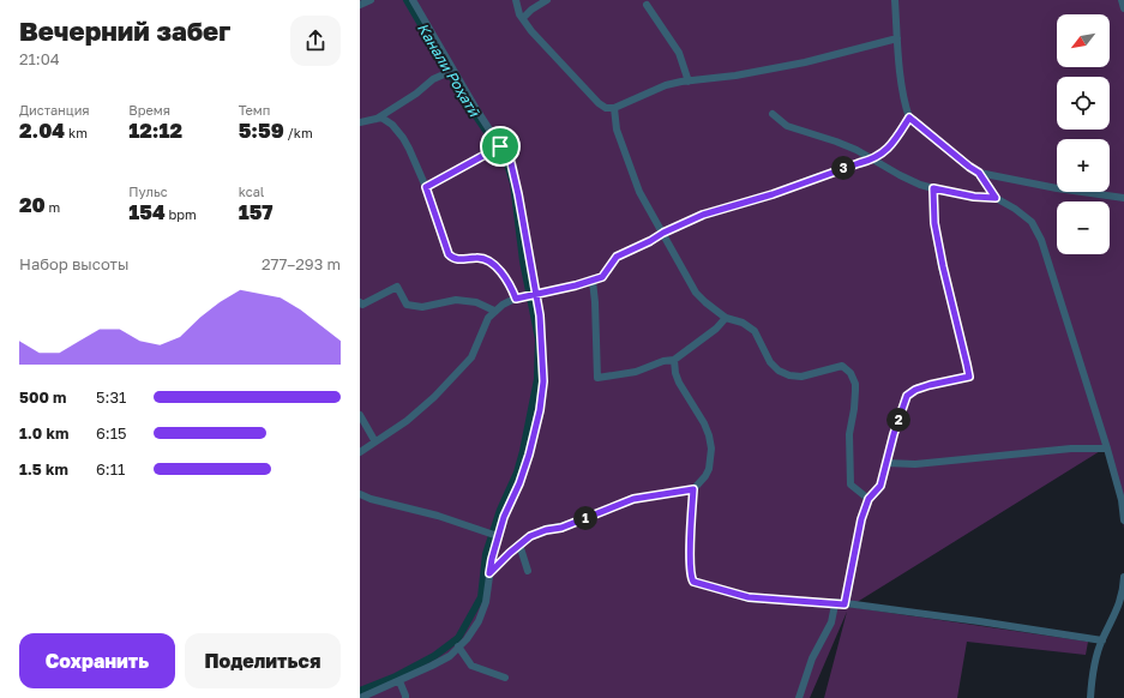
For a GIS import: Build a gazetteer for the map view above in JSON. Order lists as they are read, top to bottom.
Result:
{
  "water": ["Канали Роҳатӣ"],
  "north": "bottom left",
  "page": {
    "heading": ["Вечерний забег", "21:04"],
    "map_buttons": ["+", "−"],
    "stats": [
      ["Дистанция", "2.04 km"],
      ["Время", "12:12"],
      ["Темп", "5:59 /km"],
      ["20 m"],
      ["Пульс", "154 bpm"],
      ["kcal", "157"]
    ],
    "pins": ["3", "2", "1"],
    "chart": ["Набор высоты", "277–293 m"],
    "list": [
      {
        "name": "500 m",
        "note": "5:31"
      },
      {
        "name": "1.0 km",
        "note": "6:15"
      },
      {
        "name": "1.5 km",
        "note": "6:11"
      }
    ],
    "buttons": ["Сохранить", "Поделиться"]
  }
}
